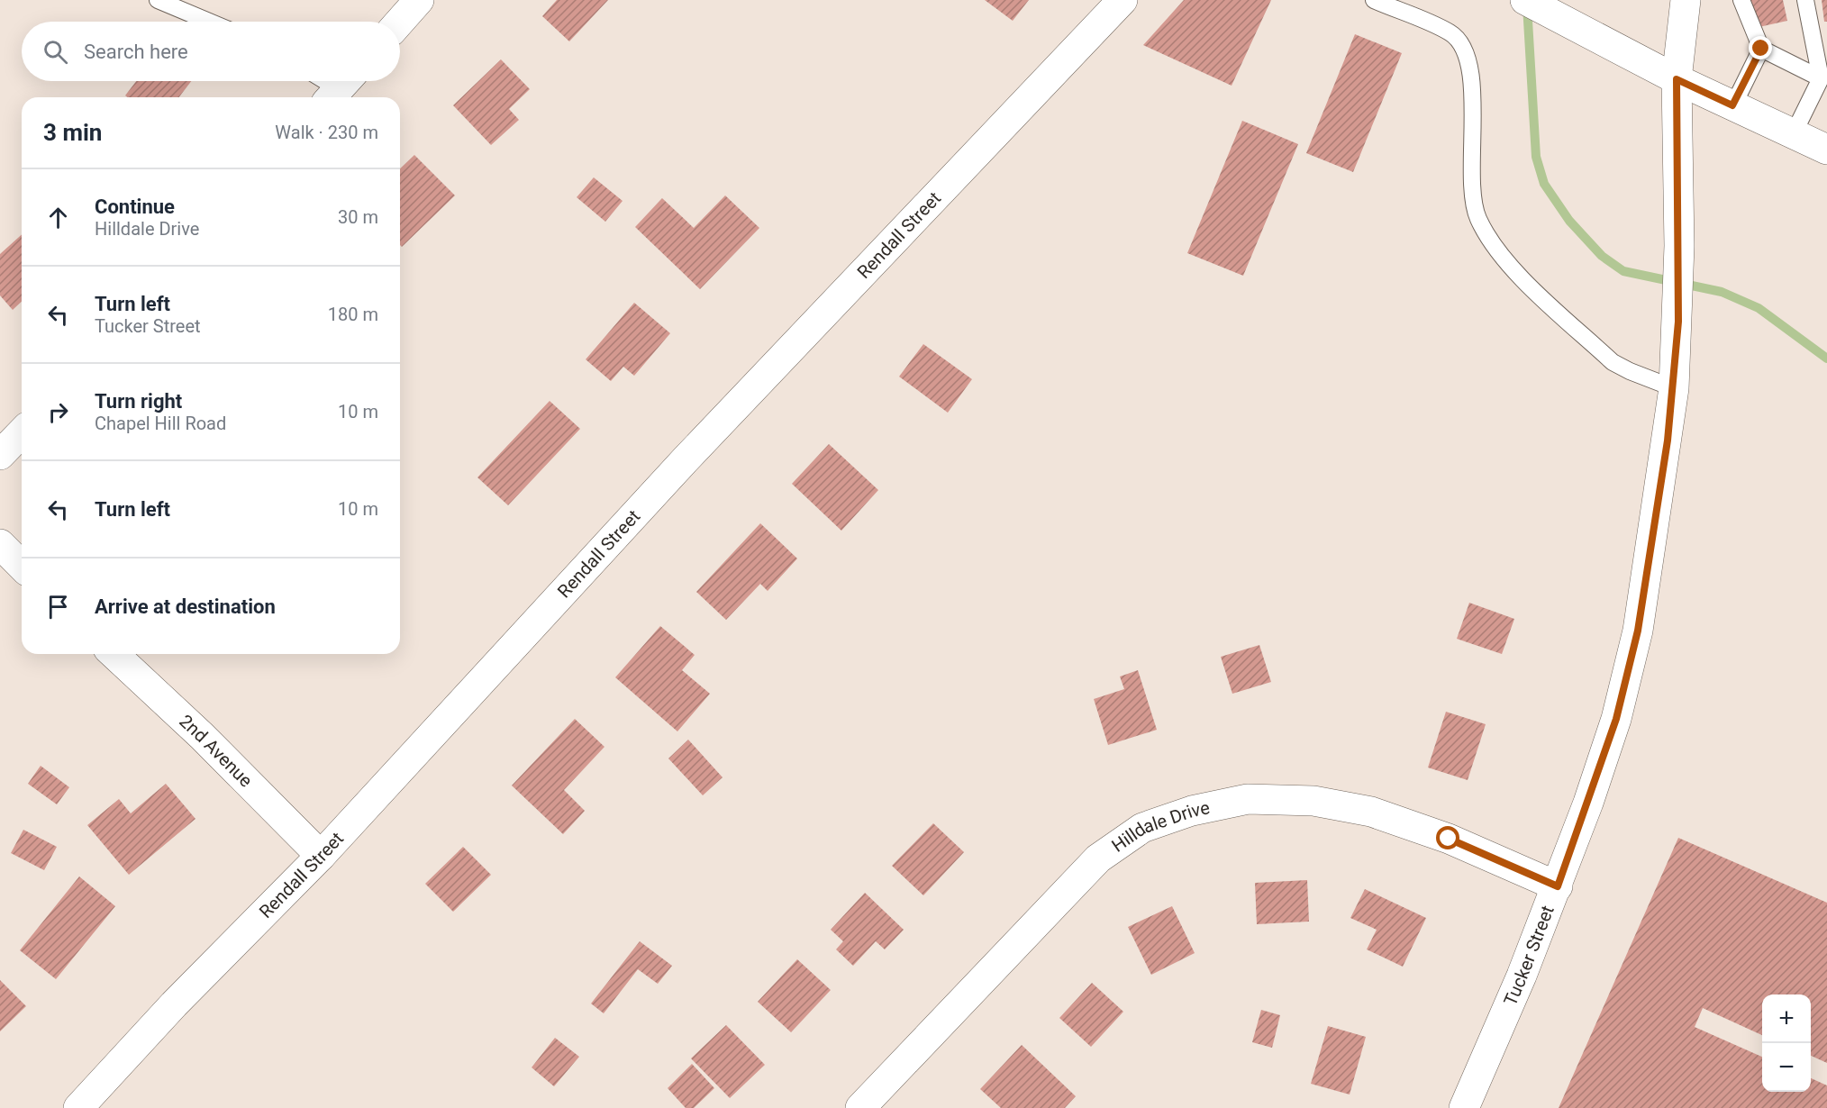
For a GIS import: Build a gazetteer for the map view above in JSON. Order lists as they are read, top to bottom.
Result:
{
  "streets": {
    "street": [
      "Rendall Street",
      "2nd Avenue",
      "Hilldale Drive",
      "Tucker Street"
    ]
  },
  "crossings": [
    ["Rendall Street", "2nd Avenue"],
    ["Hilldale Drive", "Tucker Street"]
  ],
  "page": {
    "search": "Search here",
    "heading": ["3 min", "Walk · 230 m"],
    "list": [
      ["Continue", "Hilldale Drive", "30 m"],
      ["Turn left", "Tucker Street", "180 m"],
      ["Turn right", "Chapel Hill Road", "10 m"],
      ["Turn left", "10 m"],
      "Arrive at destination"
    ],
    "map_buttons": ["+", "−"]
  }
}
